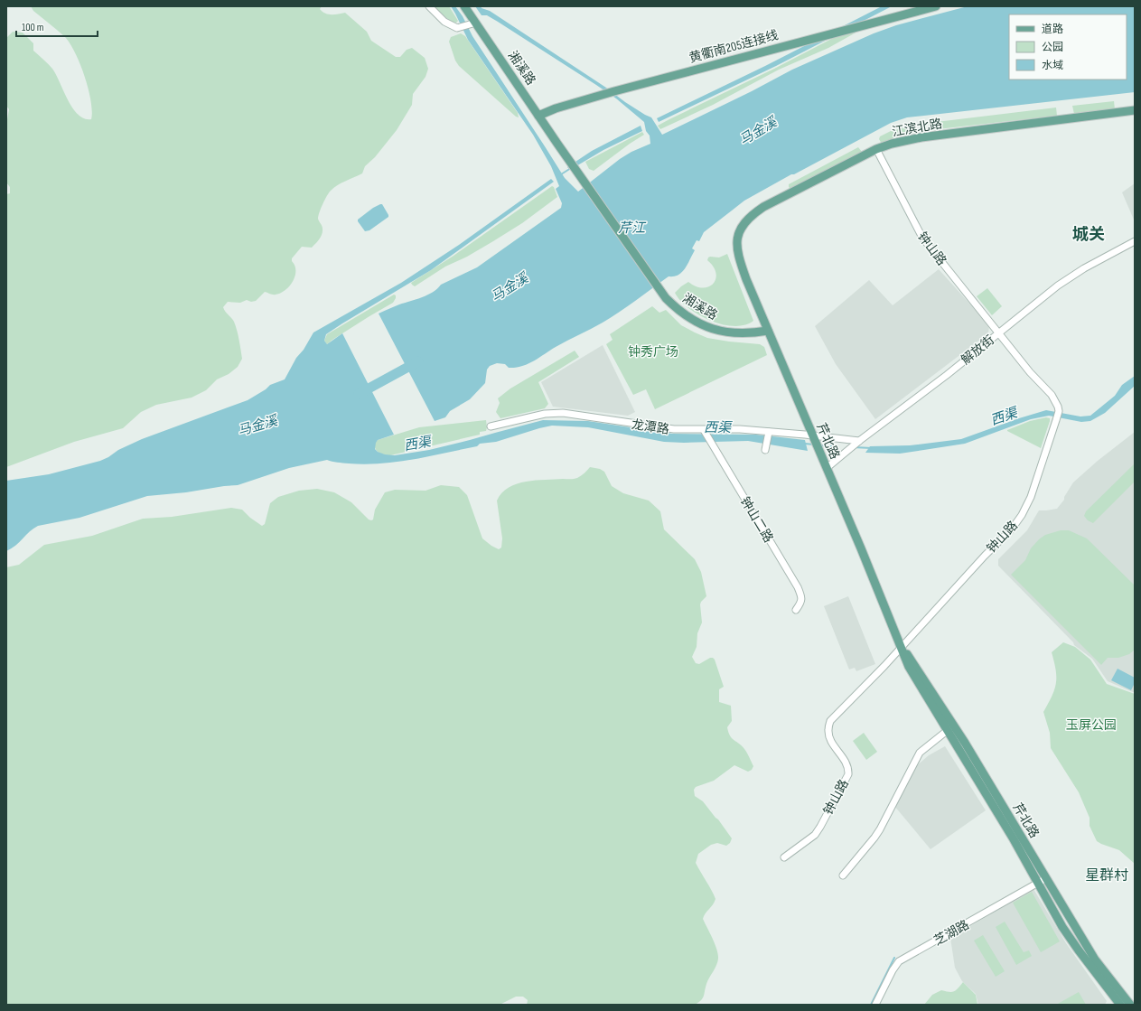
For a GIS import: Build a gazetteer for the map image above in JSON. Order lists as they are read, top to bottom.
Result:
{
  "streets": {
    "main road": [
      "黄衢南205连接线",
      "湘溪路",
      "江滨北路",
      "芹北路"
    ],
    "street": [
      "钟山路",
      "解放街",
      "龙潭路",
      "钟山二路",
      "芝湖路"
    ]
  },
  "crossings": [
    ["黄衢南205连接线", "湘溪路"],
    ["湘溪路", "芹北路"],
    ["江滨北路", "钟山路"],
    ["江滨北路", "芹北路"],
    ["钟山路", "解放街"],
    ["钟山路", "芹北路"],
    ["解放街", "龙潭路"],
    ["解放街", "芹北路"],
    ["龙潭路", "芹北路"],
    ["龙潭路", "钟山二路"],
    ["芹北路", "芝湖路"]
  ],
  "districts": ["城关", "星群村"],
  "water": ["马金溪", "芹江", "西渠"],
  "parks": ["钟秀广场", "玉屏公园"],
  "legend": ["道路", "公园", "水域"],
  "scale_bar": "100 m"
}
